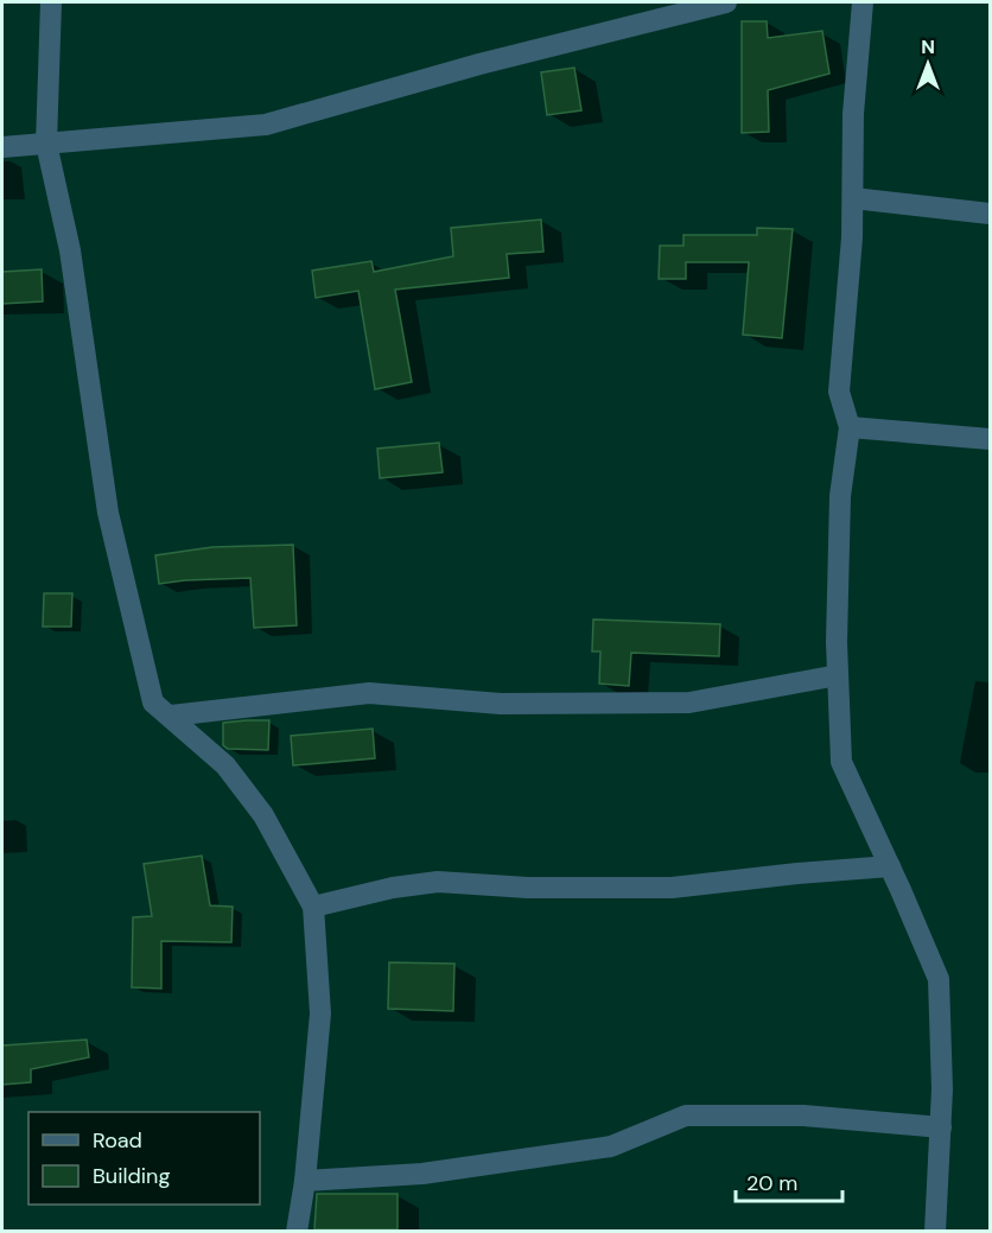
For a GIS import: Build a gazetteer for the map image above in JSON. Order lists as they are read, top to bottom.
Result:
{
  "legend": ["Road", "Building"],
  "scale_bar": "20 m",
  "north": "top"
}
